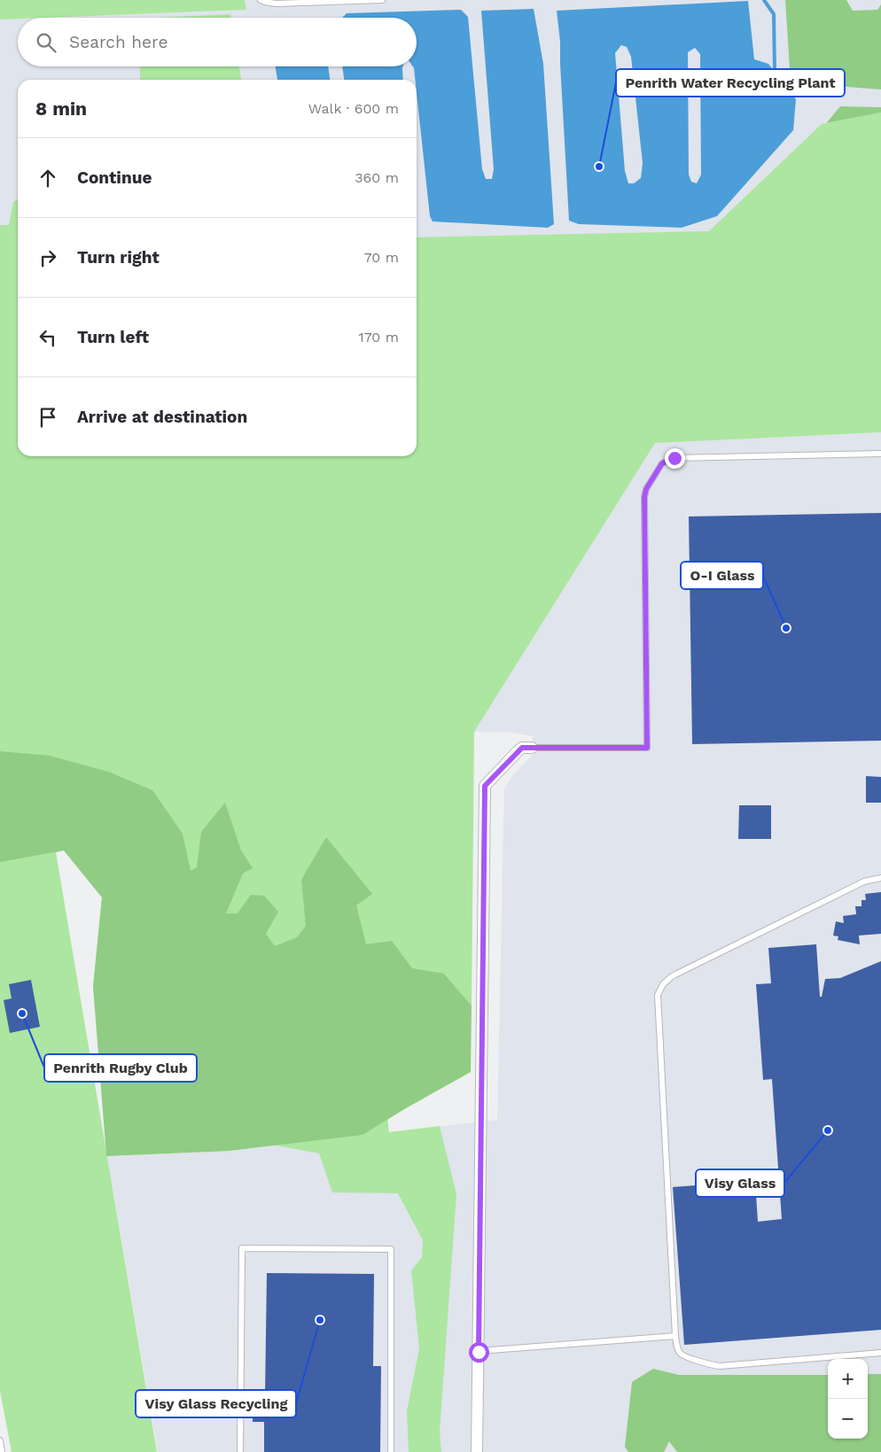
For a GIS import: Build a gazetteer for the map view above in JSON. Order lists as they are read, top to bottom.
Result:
{
  "places": [
    "Penrith Water Recycling Plant",
    "O-I Glass",
    "Penrith Rugby Club",
    "Visy Glass",
    "Visy Glass Recycling"
  ],
  "page": {
    "search": "Search here",
    "heading": ["8 min", "Walk · 600 m"],
    "list": [
      ["Continue", "360 m"],
      ["Turn right", "70 m"],
      ["Turn left", "170 m"],
      "Arrive at destination"
    ],
    "map_buttons": ["+", "−"]
  }
}
